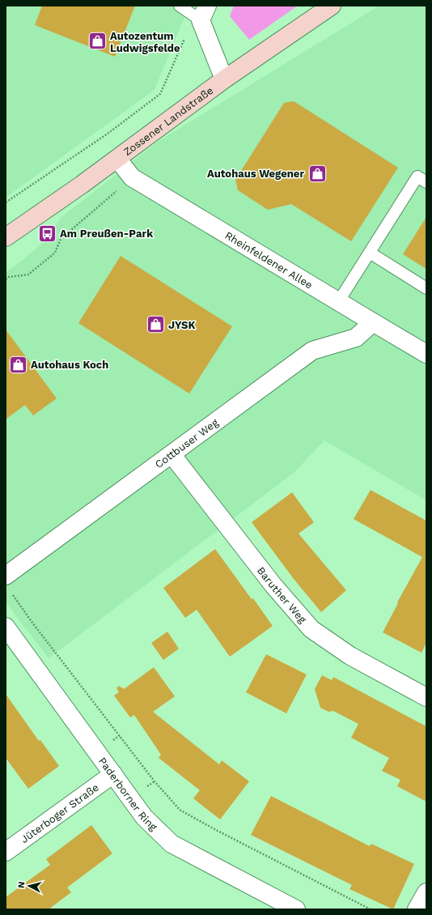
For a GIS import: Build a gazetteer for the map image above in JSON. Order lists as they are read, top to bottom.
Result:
{
  "streets": {
    "main road": ["Zossener Landstraße"],
    "street": [
      "Rheinfeldener Allee",
      "Cottbuser Weg",
      "Baruther Weg",
      "Paderborner Ring",
      "Jüterboger Straße"
    ]
  },
  "crossings": [
    ["Zossener Landstraße", "Rheinfeldener Allee"],
    ["Rheinfeldener Allee", "Cottbuser Weg"],
    ["Cottbuser Weg", "Baruther Weg"],
    ["Paderborner Ring", "Jüterboger Straße"]
  ],
  "places": {
    "shop": [
      "Autozentum Ludwigsfelde",
      "Autohaus Wegener",
      "JYSK",
      "Autohaus Koch"
    ],
    "bus stop": ["Am Preußen-Park"]
  },
  "north": "left"
}
